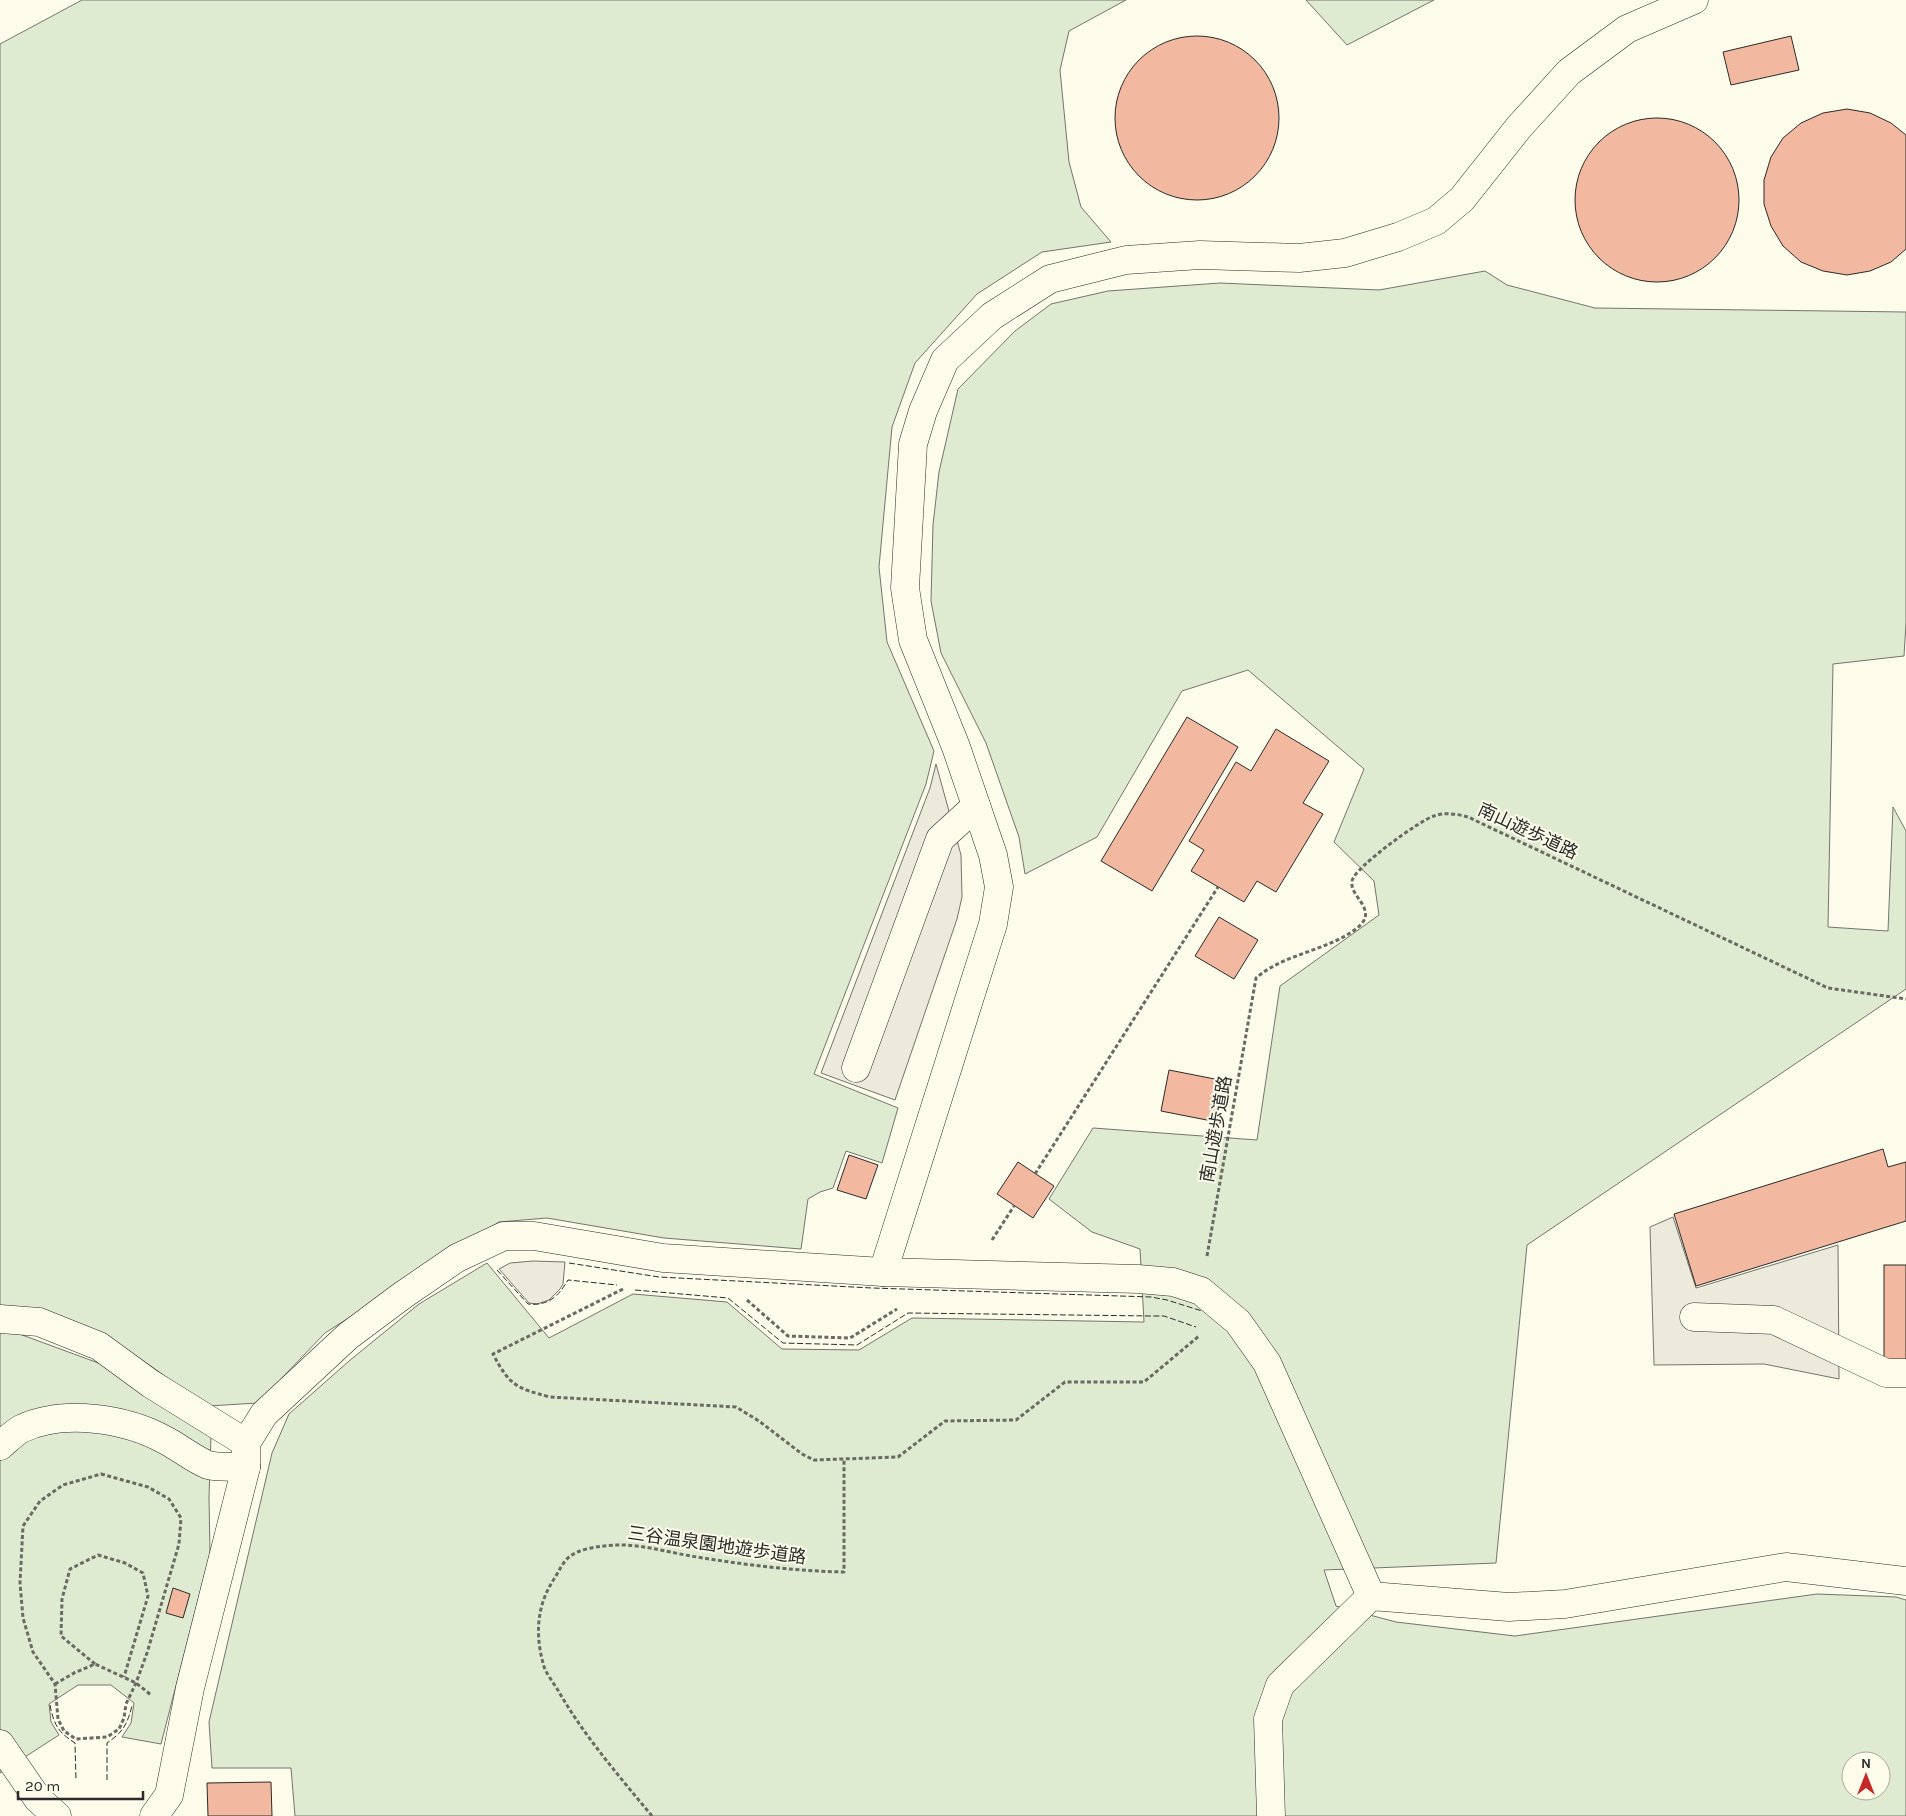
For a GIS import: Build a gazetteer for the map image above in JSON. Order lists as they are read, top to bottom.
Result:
{
  "streets": {
    "path": ["南山遊歩道路", "三谷温泉園地遊歩道路"]
  },
  "scale_bar": "20 m",
  "north": "top"
}
